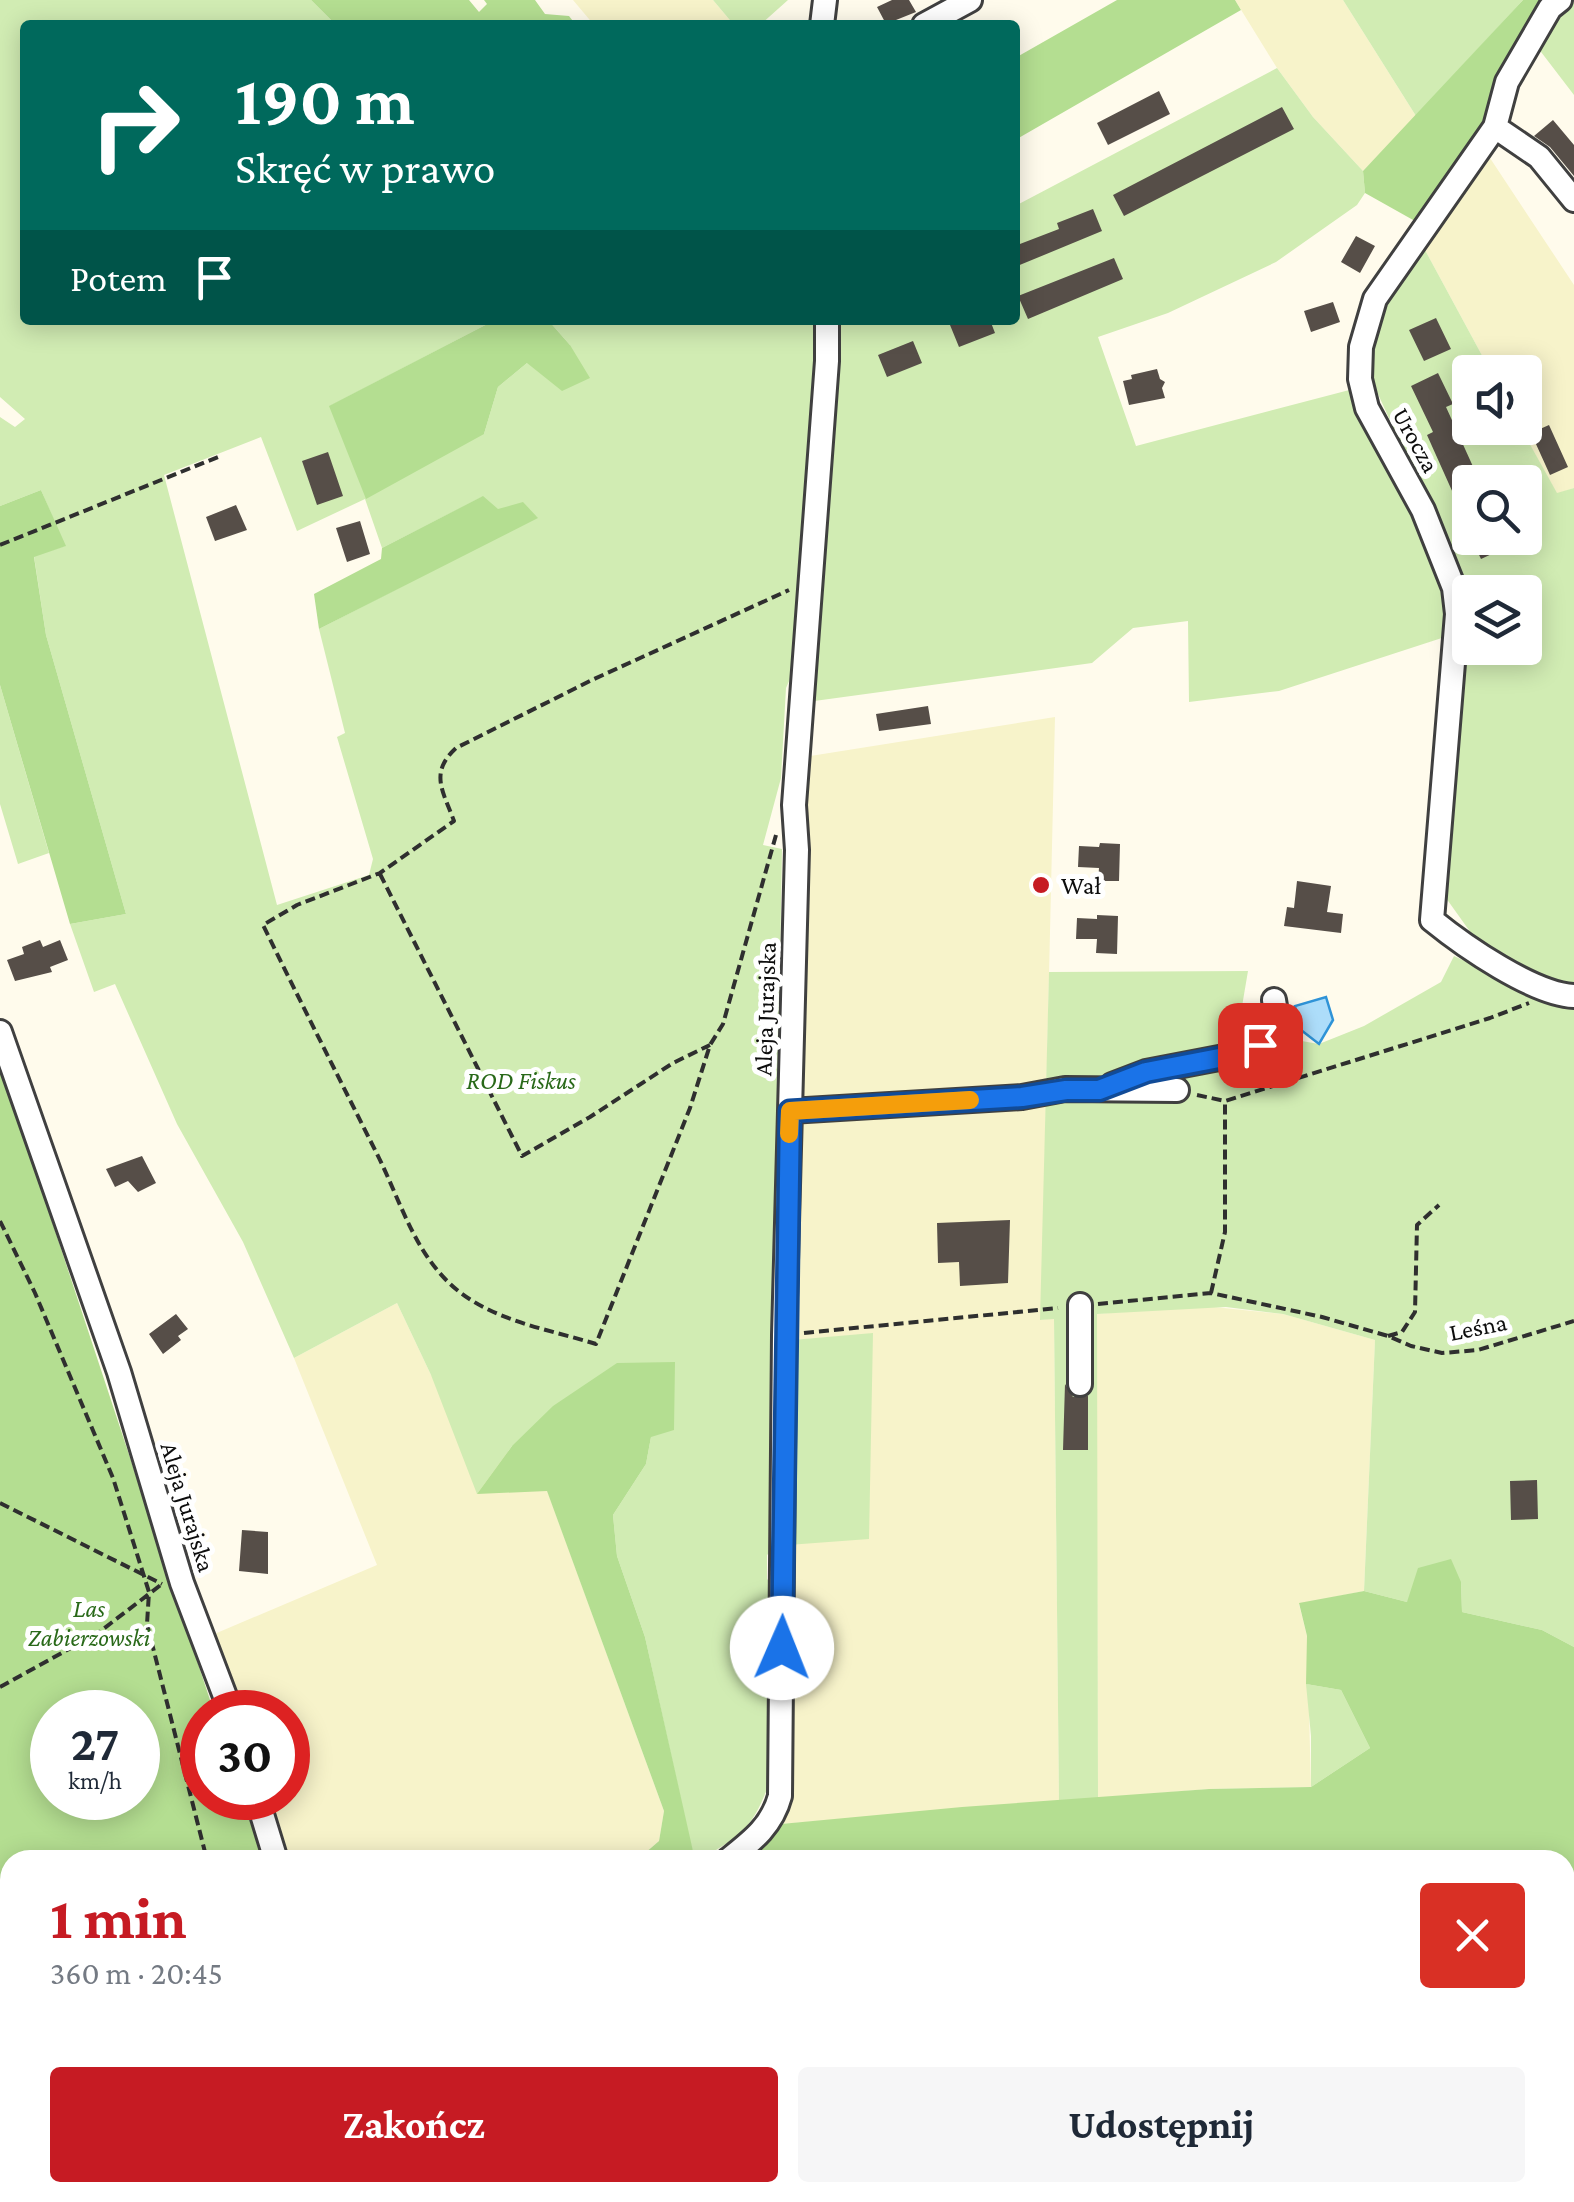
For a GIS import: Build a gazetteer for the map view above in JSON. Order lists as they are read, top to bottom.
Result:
{
  "streets": {
    "street": ["Urocza", "Aleja Jurajska"],
    "path": ["Leśna"]
  },
  "parks": ["ROD Fiskus", "Las Zabierzowski"],
  "places": ["Wał"],
  "page": {
    "turn": ["190 m", "Skręć w prawo"],
    "then": "Potem",
    "speed": "27 km/h",
    "limit": "30",
    "heading": ["1 min", "360 m · 20:45"],
    "buttons": ["Zakończ", "Udostępnij"]
  }
}
